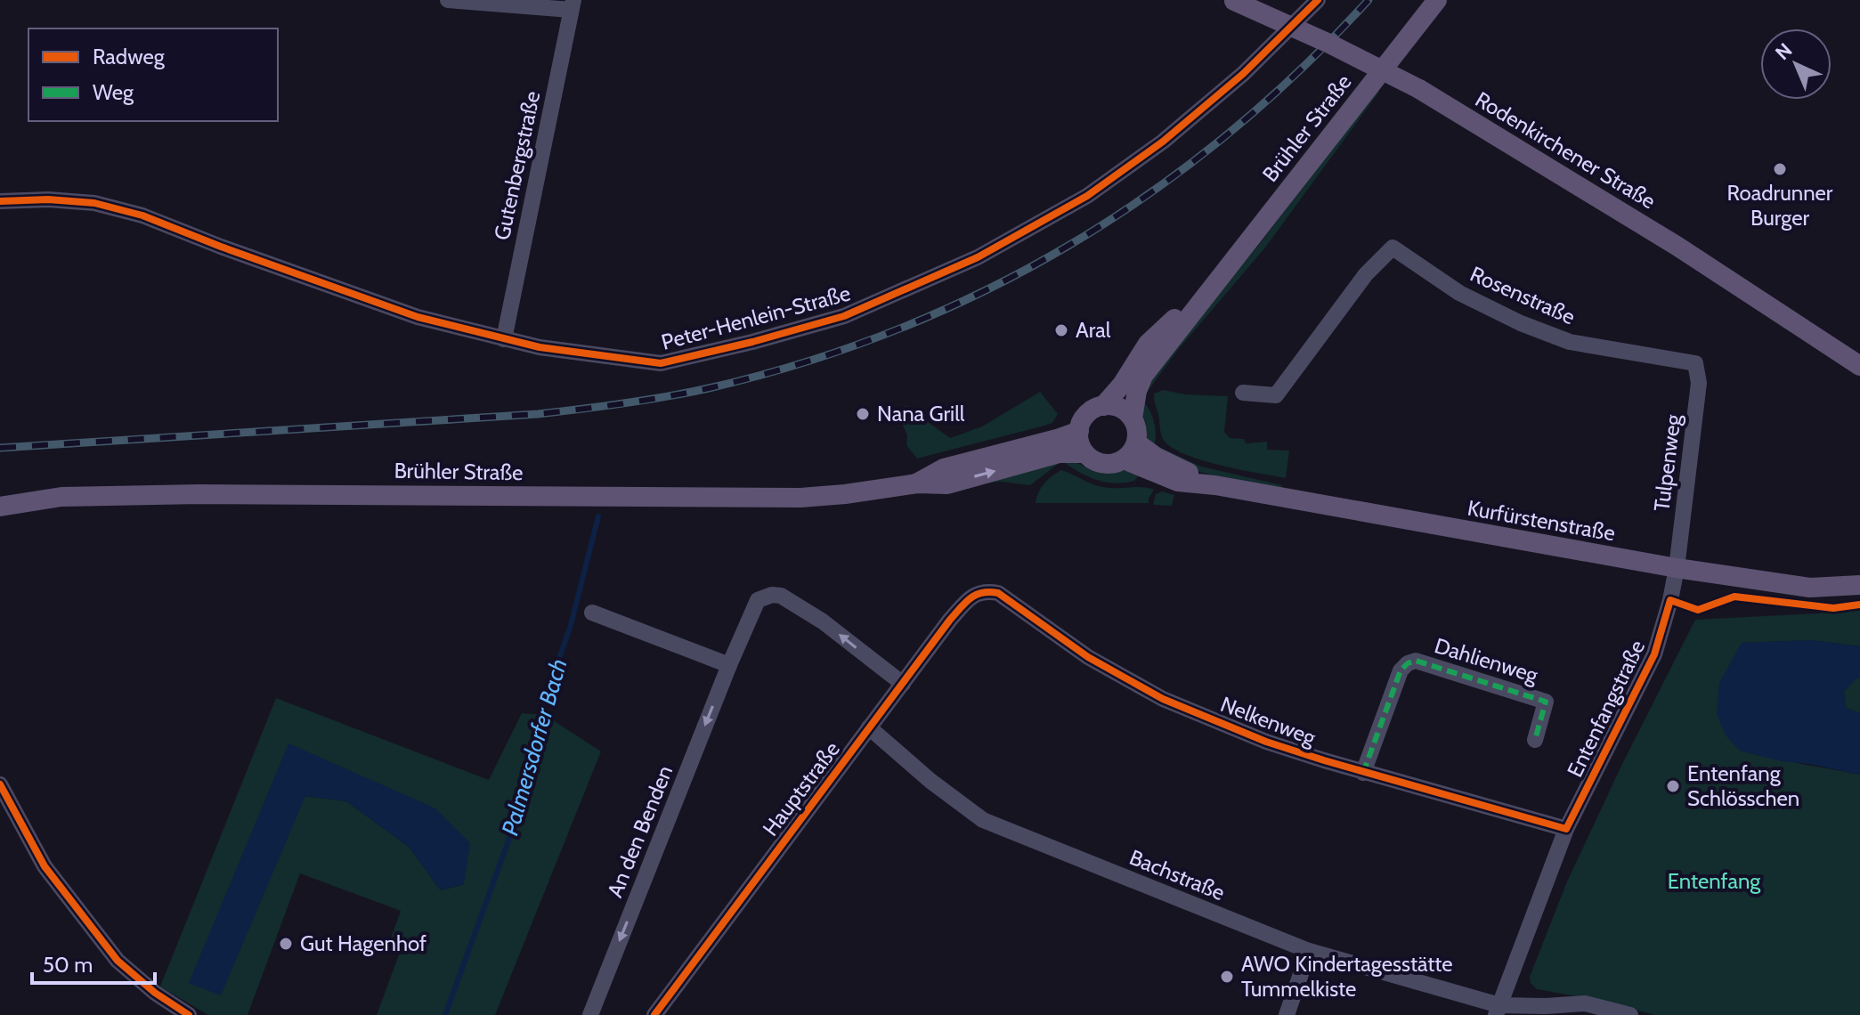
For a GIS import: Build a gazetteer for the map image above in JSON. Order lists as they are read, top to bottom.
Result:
{
  "streets": {
    "main road": ["Brühler Straße", "Rodenkirchener Straße", "Kurfürstenstraße"],
    "street": [
      "Gutenbergstraße",
      "Rosenstraße",
      "Peter-Henlein-Straße",
      "Tulpenweg",
      "Dahlienweg",
      "Entenfangstraße",
      "Nelkenweg",
      "Hauptstraße",
      "An den Benden",
      "Bachstraße"
    ]
  },
  "crossings": [
    ["Brühler Straße", "Kurfürstenstraße"],
    ["Gutenbergstraße", "Peter-Henlein-Straße"],
    ["Rosenstraße", "Tulpenweg"],
    ["Tulpenweg", "Kurfürstenstraße"],
    ["Tulpenweg", "Entenfangstraße"],
    ["Kurfürstenstraße", "Entenfangstraße"],
    ["Dahlienweg", "Nelkenweg"],
    ["Entenfangstraße", "Nelkenweg"],
    ["Entenfangstraße", "Bachstraße"],
    ["Nelkenweg", "Hauptstraße"],
    ["Hauptstraße", "An den Benden"],
    ["Hauptstraße", "Bachstraße"]
  ],
  "water": ["Palmersdorfer Bach"],
  "parks": ["Entenfang"],
  "places": [
    "Roadrunner Burger",
    "Aral",
    "Nana Grill",
    "Entenfang Schlösschen",
    "Gut Hagenhof",
    "AWO Kindertagesstätte Tummelkiste"
  ],
  "legend": ["Radweg", "Weg"],
  "scale_bar": "50 m",
  "north": "top left"
}
